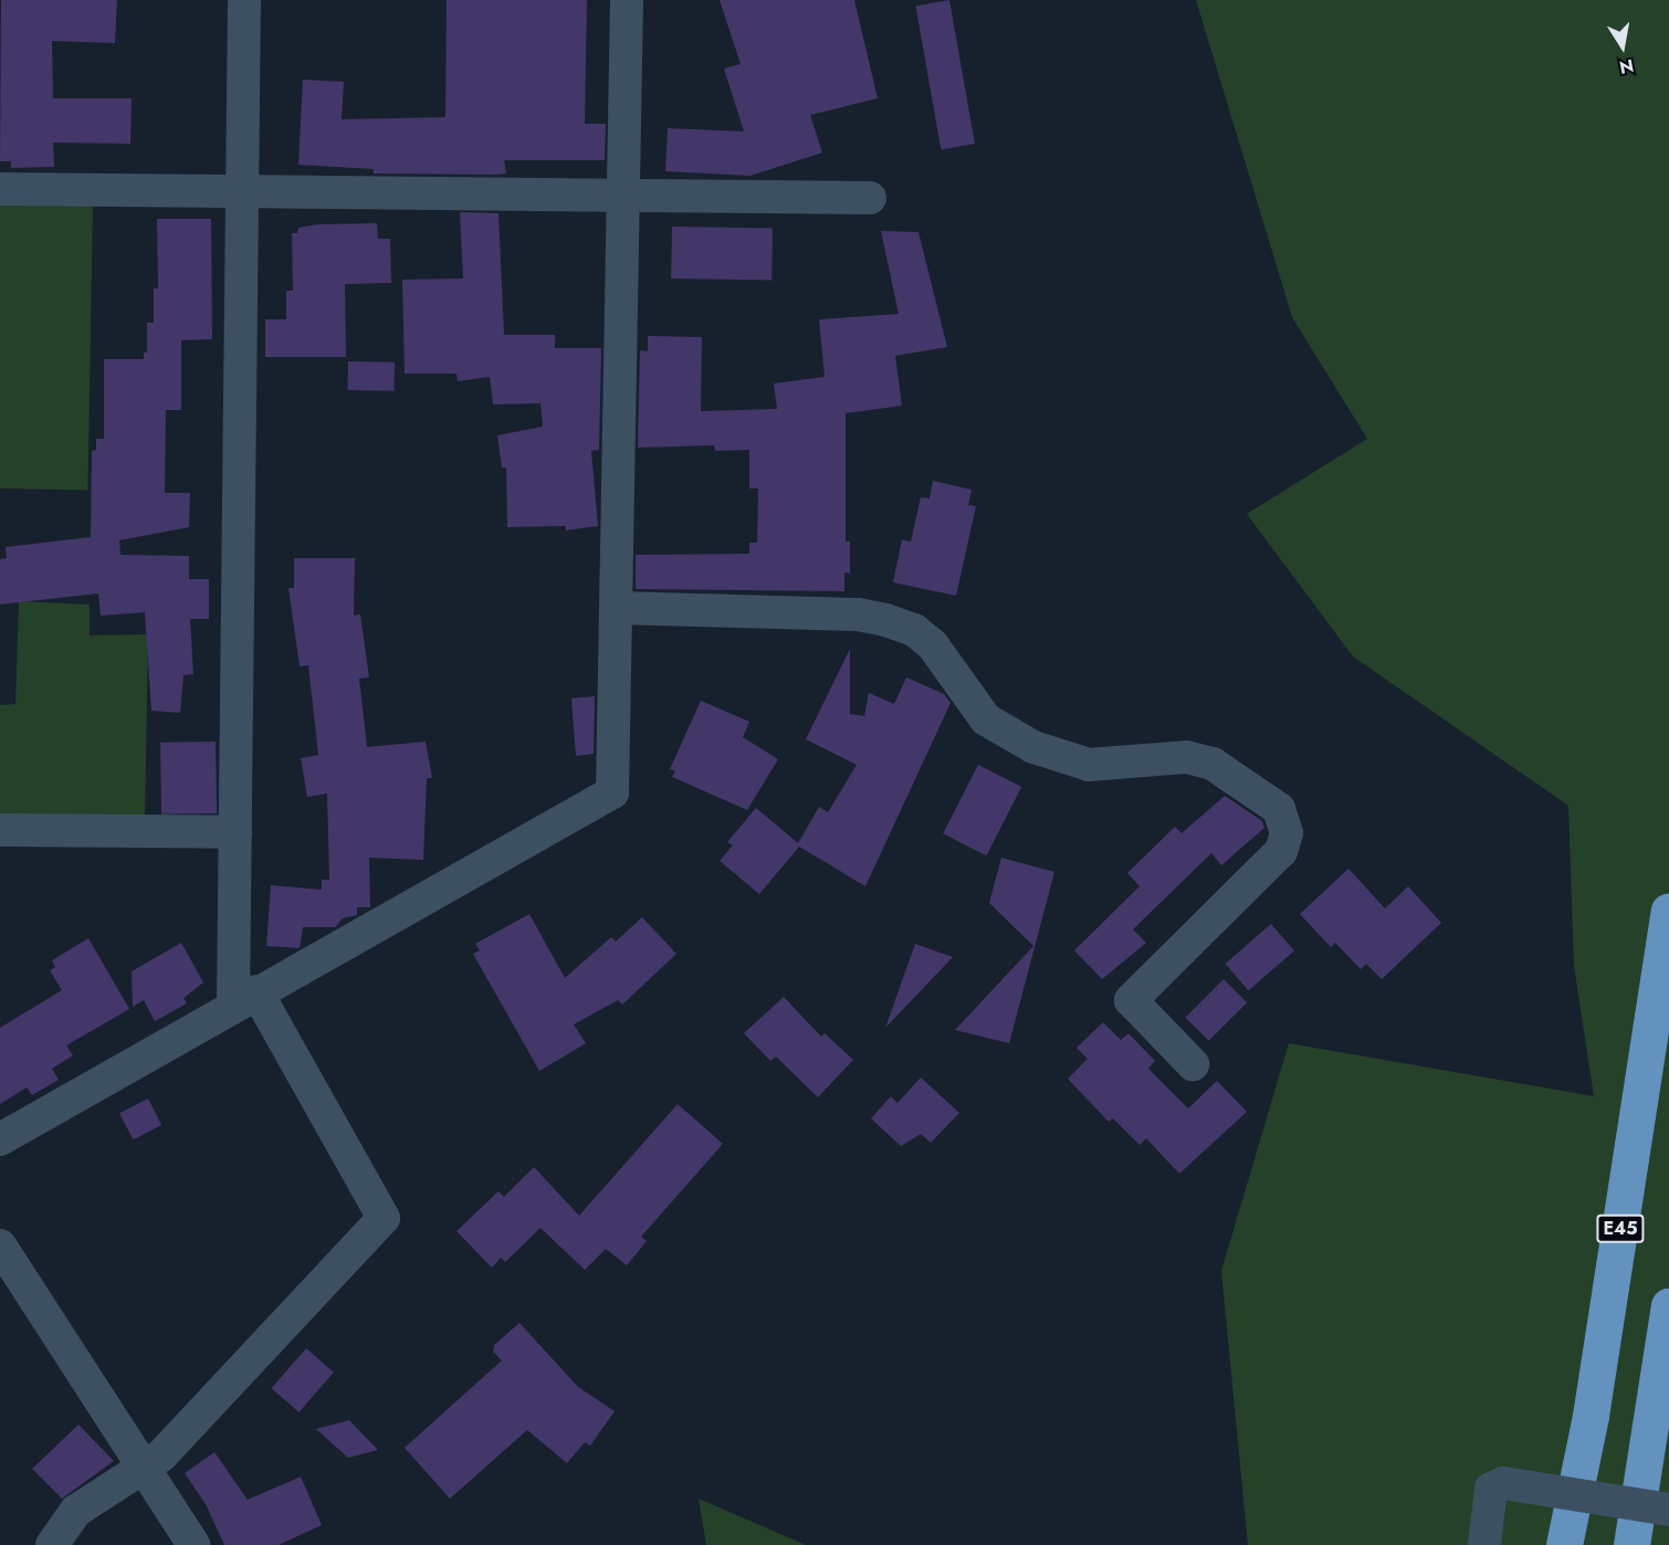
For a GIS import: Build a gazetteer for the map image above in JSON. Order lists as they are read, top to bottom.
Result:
{
  "streets": {
    "highway": ["E45"]
  },
  "north": "bottom"
}
